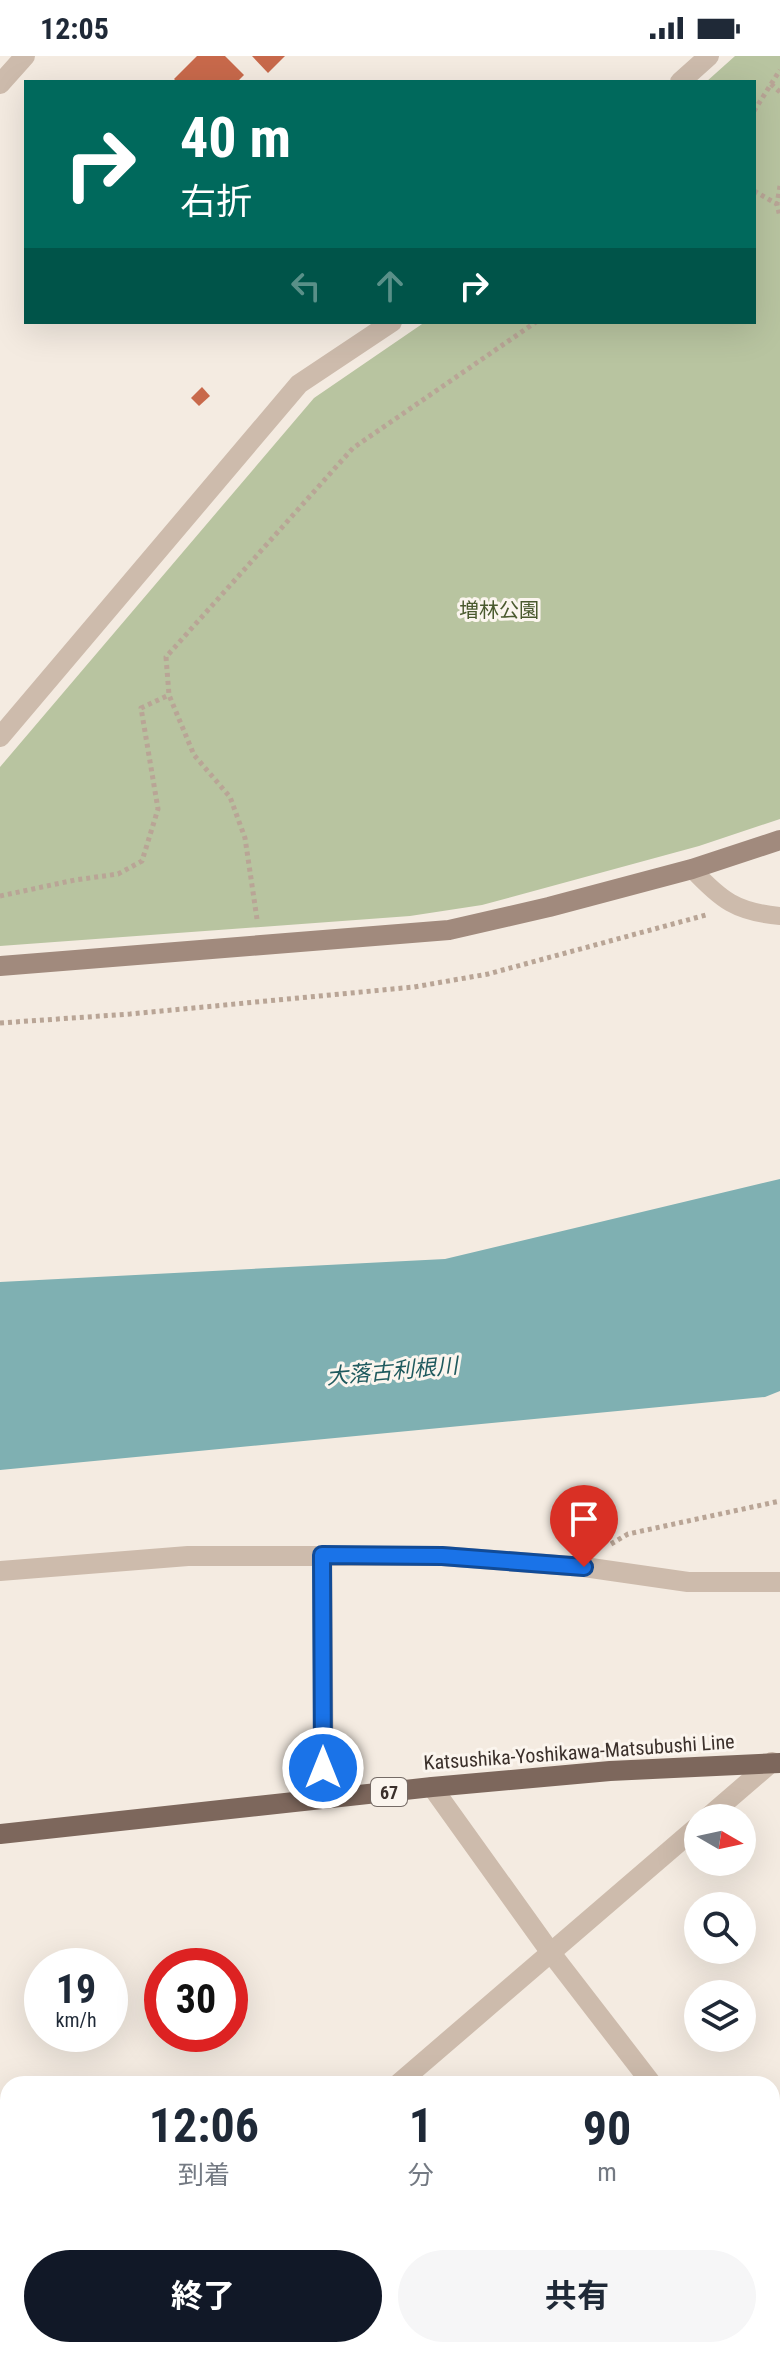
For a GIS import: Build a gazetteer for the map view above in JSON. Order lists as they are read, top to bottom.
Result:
{
  "streets": {
    "main road": ["Katsushika-Yoshikawa-Matsubushi Line", "67"]
  },
  "water": ["大落古利根川"],
  "parks": ["増林公園"],
  "north": "right",
  "page": {
    "status": "12:05",
    "turn": ["40 m", "右折"],
    "speed": "19 km/h",
    "limit": "30",
    "eta": [
      "12:06",
      "到着",
      "1",
      "分",
      "90",
      "m"
    ],
    "buttons": ["終了", "共有"]
  }
}
